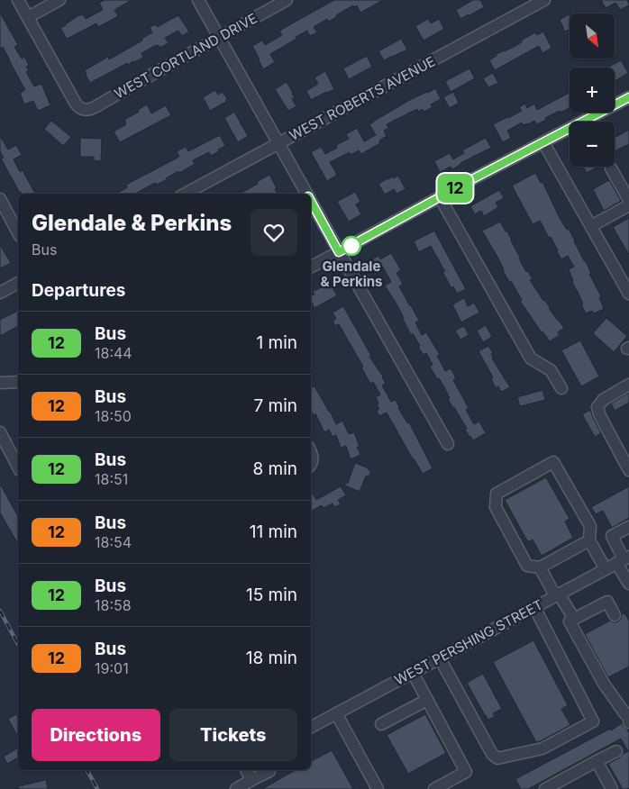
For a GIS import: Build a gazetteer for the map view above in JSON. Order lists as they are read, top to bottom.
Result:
{
  "streets": {
    "street": ["WEST CORTLAND DRIVE", "WEST ROBERTS AVENUE", "WEST PERSHING STREET"]
  },
  "places": ["Glendale & Perkins"],
  "lines": ["bus line 12"],
  "north": "bottom right",
  "page": {
    "on_map": "12",
    "map_buttons": ["+", "−"],
    "heading": [
      ["Glendale & Perkins", "Bus"],
      "Departures"
    ],
    "list": [
      {
        "mark": "12",
        "name": "Bus",
        "note": "18:44",
        "value": "1 min"
      },
      {
        "mark": "12",
        "name": "Bus",
        "note": "18:50",
        "value": "7 min"
      },
      {
        "mark": "12",
        "name": "Bus",
        "note": "18:51",
        "value": "8 min"
      },
      {
        "mark": "12",
        "name": "Bus",
        "note": "18:54",
        "value": "11 min"
      },
      {
        "mark": "12",
        "name": "Bus",
        "note": "18:58",
        "value": "15 min"
      },
      {
        "mark": "12",
        "name": "Bus",
        "note": "19:01",
        "value": "18 min"
      }
    ],
    "buttons": ["Directions", "Tickets"]
  }
}
